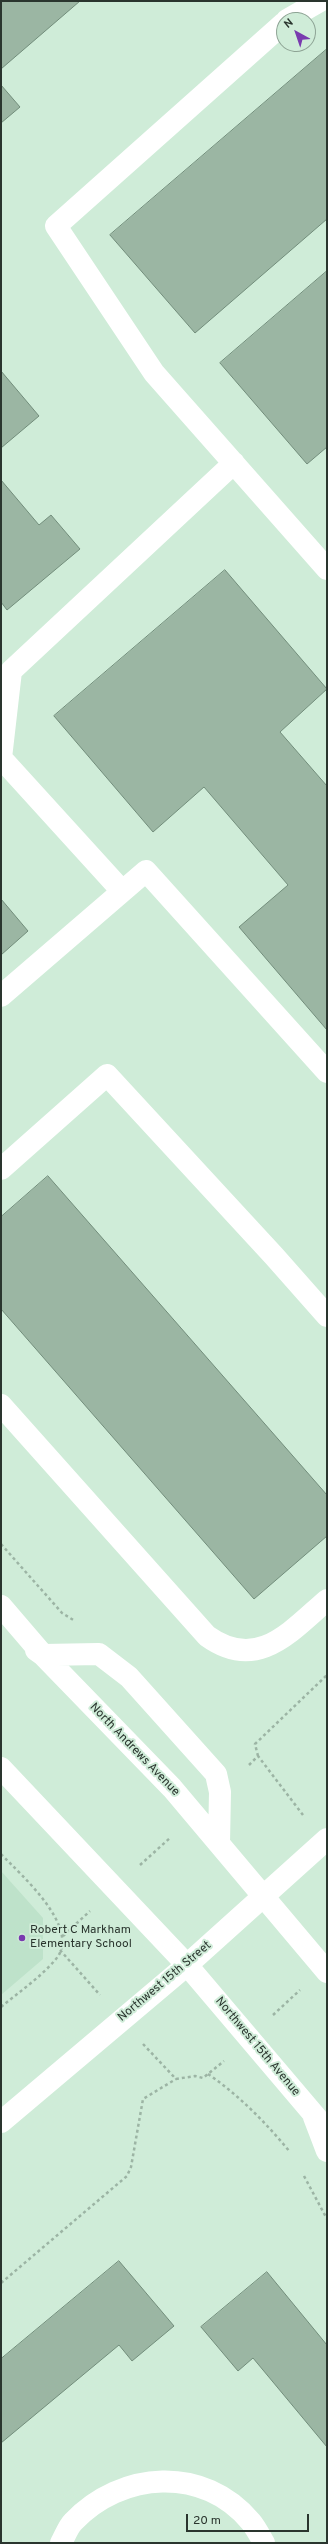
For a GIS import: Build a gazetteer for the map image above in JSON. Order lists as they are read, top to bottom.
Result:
{
  "streets": {
    "street": ["North Andrews Avenue", "Northwest 15th Street", "Northwest 15th Avenue"]
  },
  "crossings": [
    ["North Andrews Avenue", "Northwest 15th Street"],
    ["Northwest 15th Street", "Northwest 15th Avenue"]
  ],
  "places": ["Robert C Markham Elementary School"],
  "scale_bar": "20 m",
  "north": "top left"
}
